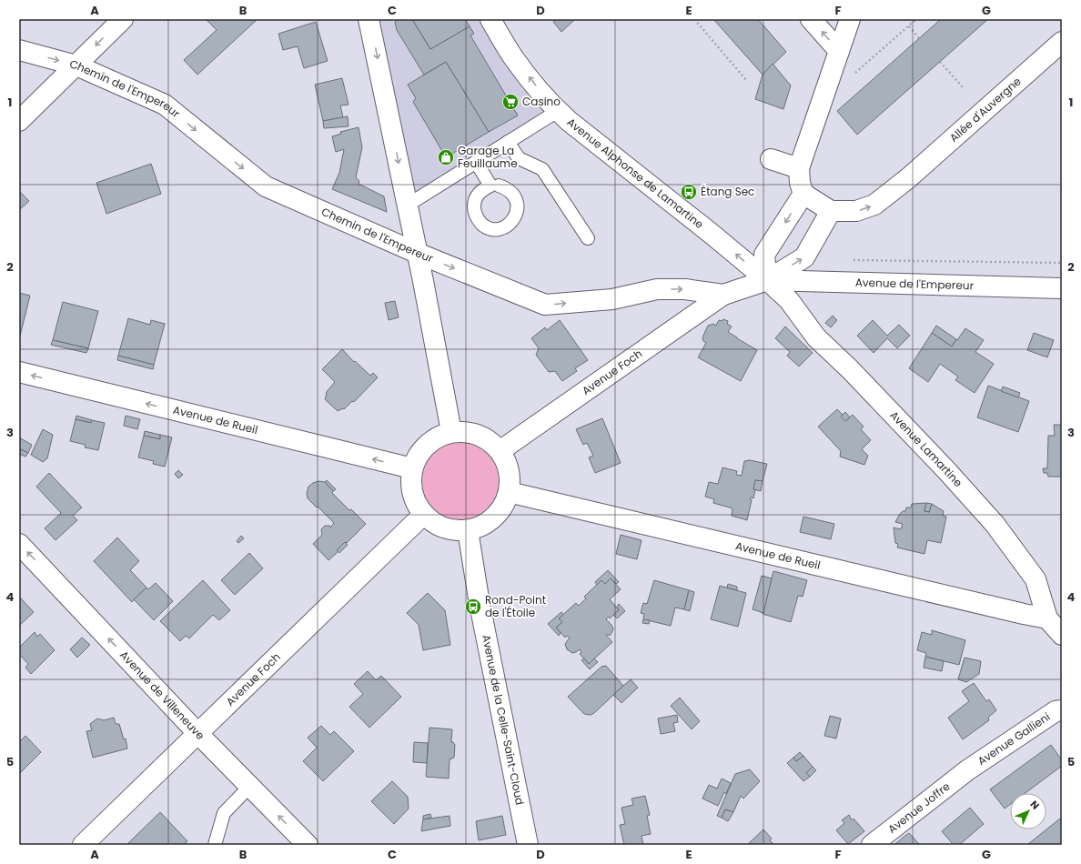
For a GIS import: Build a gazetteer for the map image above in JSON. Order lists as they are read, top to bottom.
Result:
{
  "streets": {
    "street": [
      "Chemin de l'Empereur",
      "Allée d'Auvergne",
      "Avenue Alphonse de Lamartine",
      "Avenue de l'Empereur",
      "Avenue Foch",
      "Avenue de Rueil",
      "Avenue Lamartine",
      "Avenue de Villeneuve",
      "Avenue de la Celle-Saint-Cloud",
      "Avenue Gallieni",
      "Avenue Joffre"
    ]
  },
  "crossings": [
    ["Chemin de l'Empereur", "Avenue Alphonse de Lamartine"],
    ["Chemin de l'Empereur", "Avenue de l'Empereur"],
    ["Chemin de l'Empereur", "Avenue Foch"],
    ["Chemin de l'Empereur", "Avenue Lamartine"],
    ["Avenue Alphonse de Lamartine", "Avenue de l'Empereur"],
    ["Avenue Alphonse de Lamartine", "Avenue Lamartine"],
    ["Avenue de l'Empereur", "Avenue Lamartine"],
    ["Avenue Foch", "Avenue de Rueil"],
    ["Avenue Foch", "Avenue de Villeneuve"],
    ["Avenue Foch", "Avenue de la Celle-Saint-Cloud"],
    ["Avenue de Rueil", "Avenue Lamartine"],
    ["Avenue de Rueil", "Avenue de la Celle-Saint-Cloud"],
    ["Avenue Gallieni", "Avenue Joffre"]
  ],
  "one_way": [
    "Chemin de l'Empereur",
    "Allée d'Auvergne",
    "Avenue Alphonse de Lamartine",
    "Avenue de Rueil",
    "Avenue de Villeneuve"
  ],
  "places": {
    "supermarket": ["Casino"],
    "shop": ["Garage La Feuillaume"],
    "bus stop": ["Étang Sec", "Rond-Point de l'Étoile"]
  },
  "north": "top right",
  "grid": {
    "columns": [
      "A",
      "B",
      "C",
      "D",
      "E",
      "F",
      "G"
    ],
    "rows": [
      "1",
      "2",
      "3",
      "4",
      "5"
    ]
  }
}
